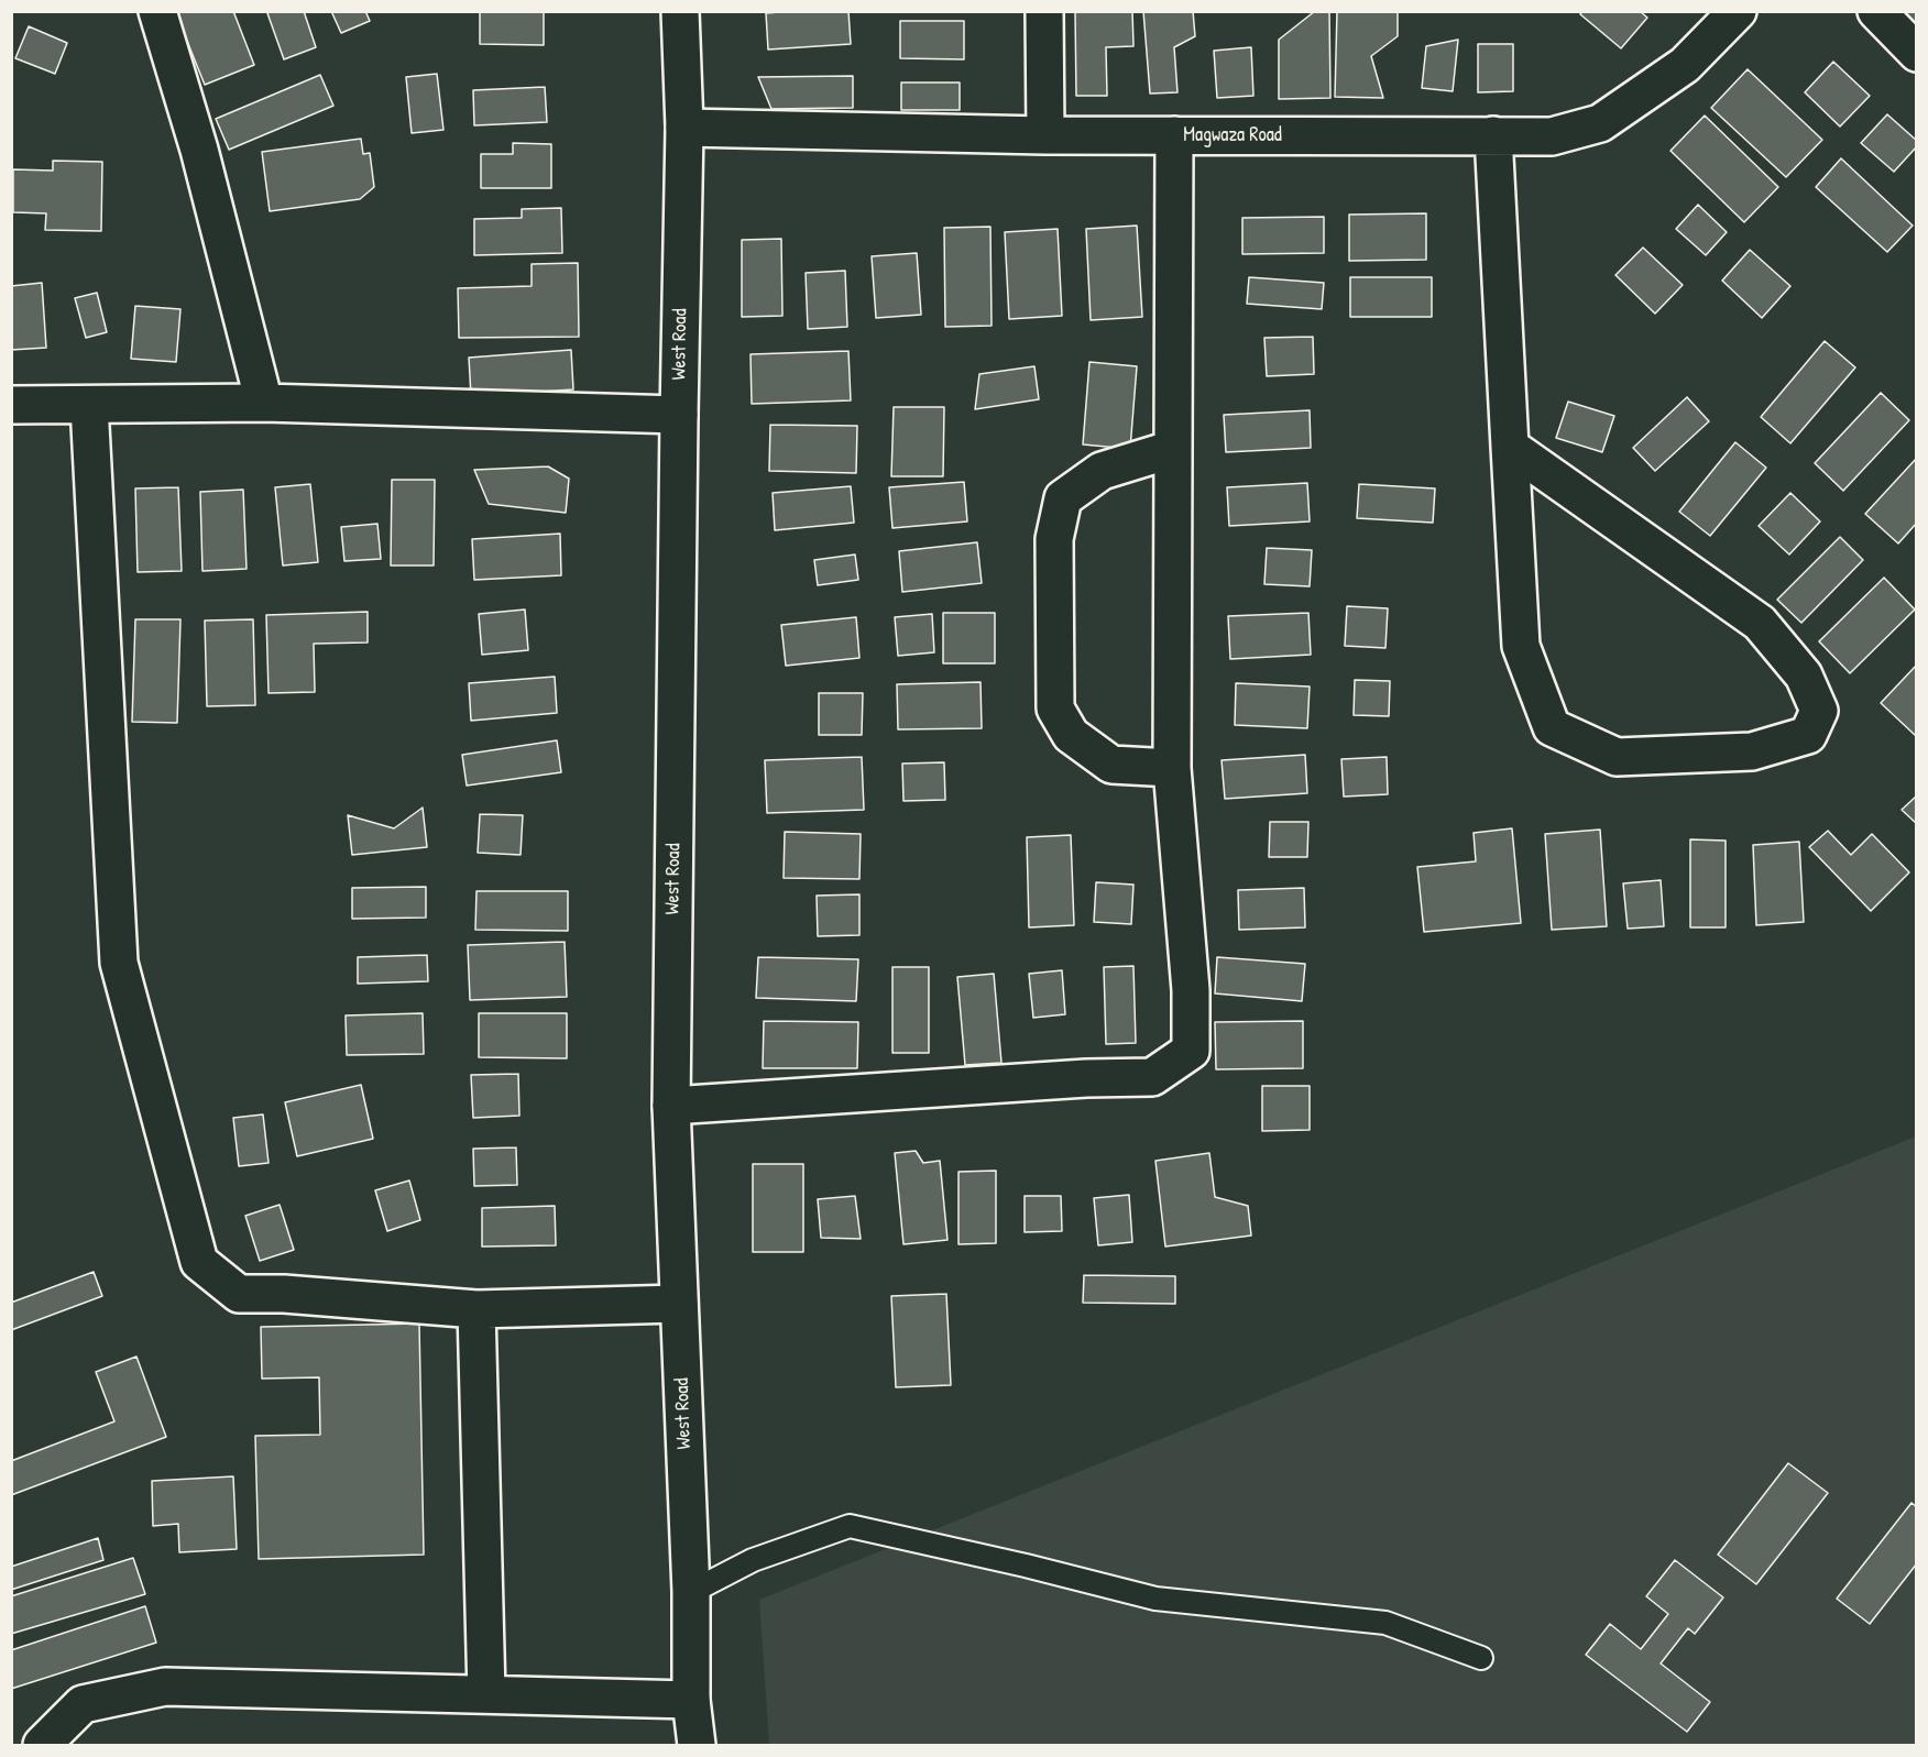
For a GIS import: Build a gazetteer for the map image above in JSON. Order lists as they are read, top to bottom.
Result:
{
  "streets": {
    "street": ["Magwaza Road", "West Road"]
  },
  "crossings": [
    ["Magwaza Road", "West Road"]
  ]
}
